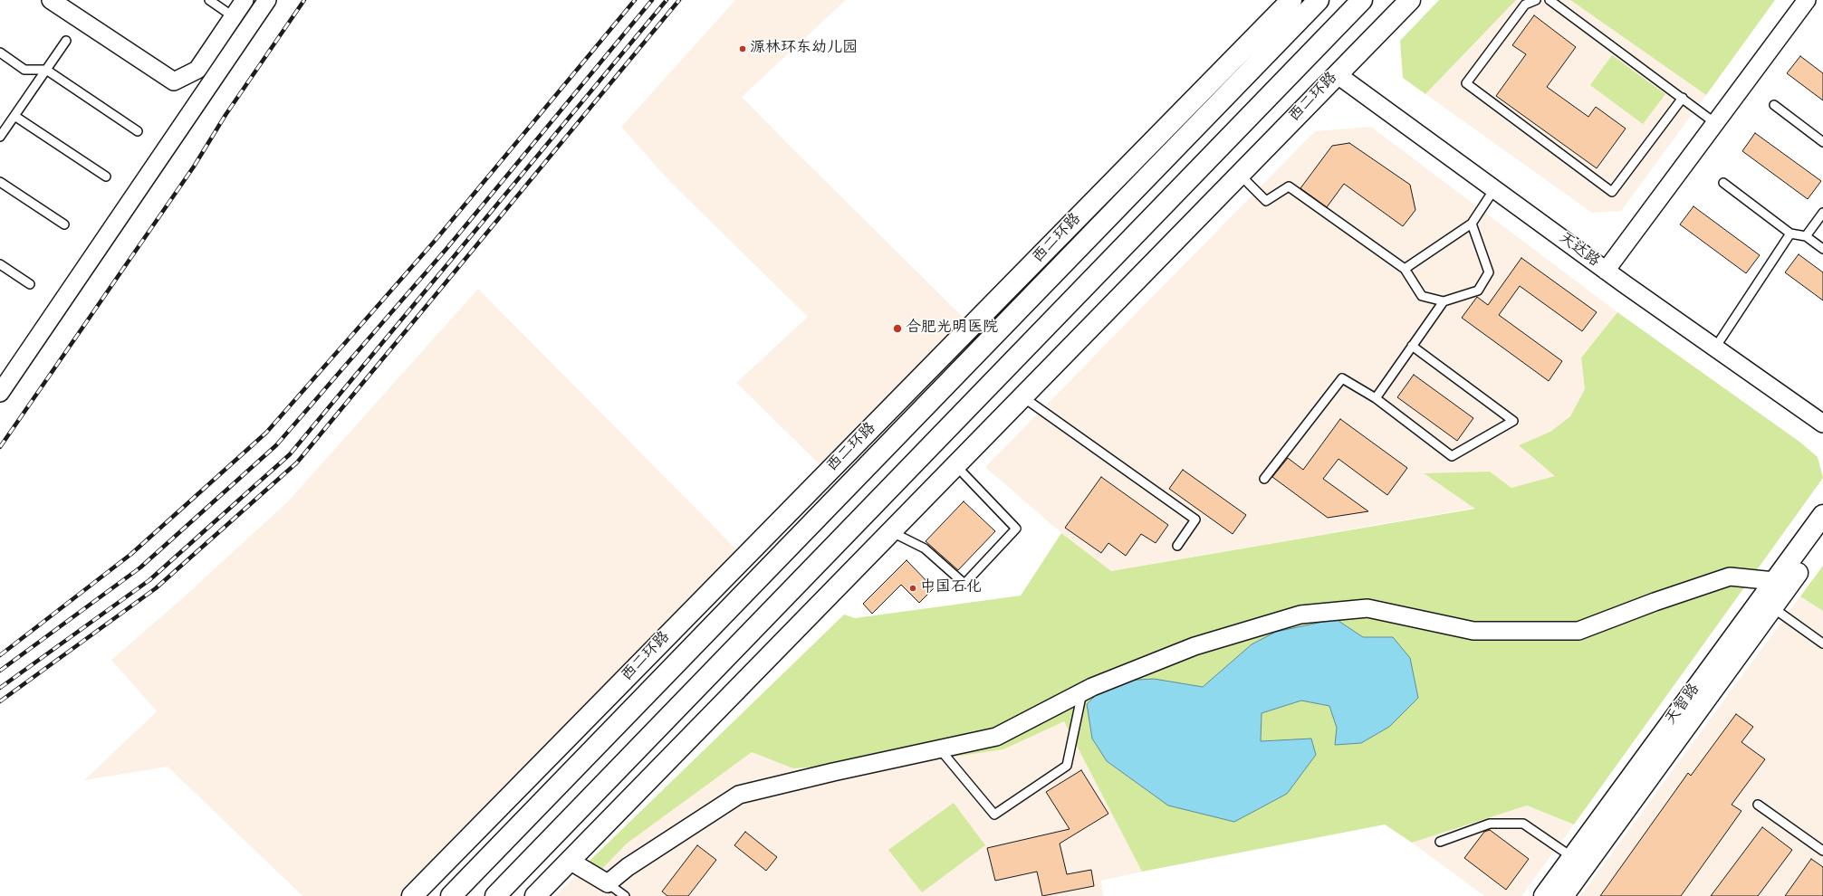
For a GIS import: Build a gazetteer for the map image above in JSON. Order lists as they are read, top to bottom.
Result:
{
  "streets": {
    "main road": ["西二环路", "天智路"],
    "street": ["天达路"]
  },
  "crossings": [
    ["西二环路", "天达路"]
  ],
  "places": ["源林环东幼儿园", "合肥光明医院", "中国石化"]
}
